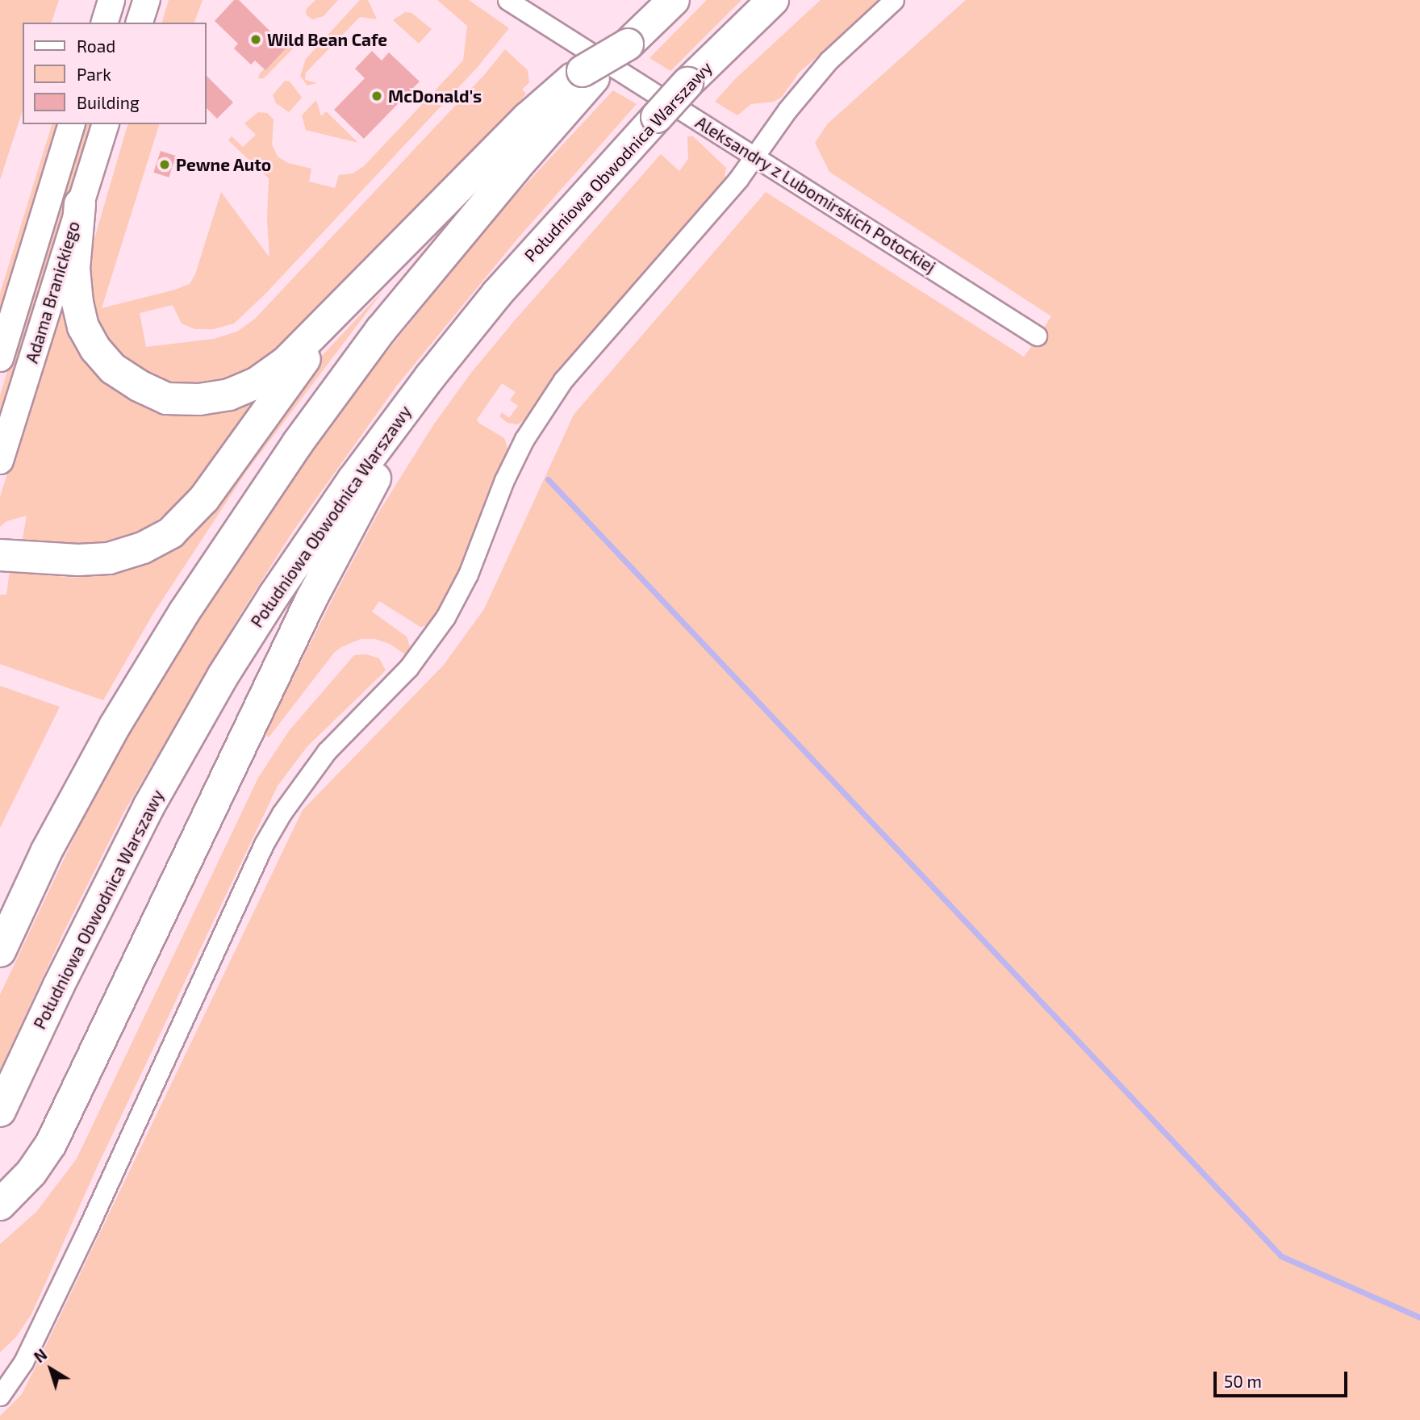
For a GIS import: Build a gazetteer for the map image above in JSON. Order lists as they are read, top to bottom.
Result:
{
  "streets": {
    "highway": ["Południowa Obwodnica Warszawy"],
    "main road": ["Adama Branickiego"],
    "street": ["Aleksandry z Lubomirskich Potockiej"]
  },
  "places": ["Wild Bean Cafe", "McDonald's", "Pewne Auto"],
  "legend": ["Road", "Park", "Building"],
  "scale_bar": "50 m",
  "north": "top left"
}
